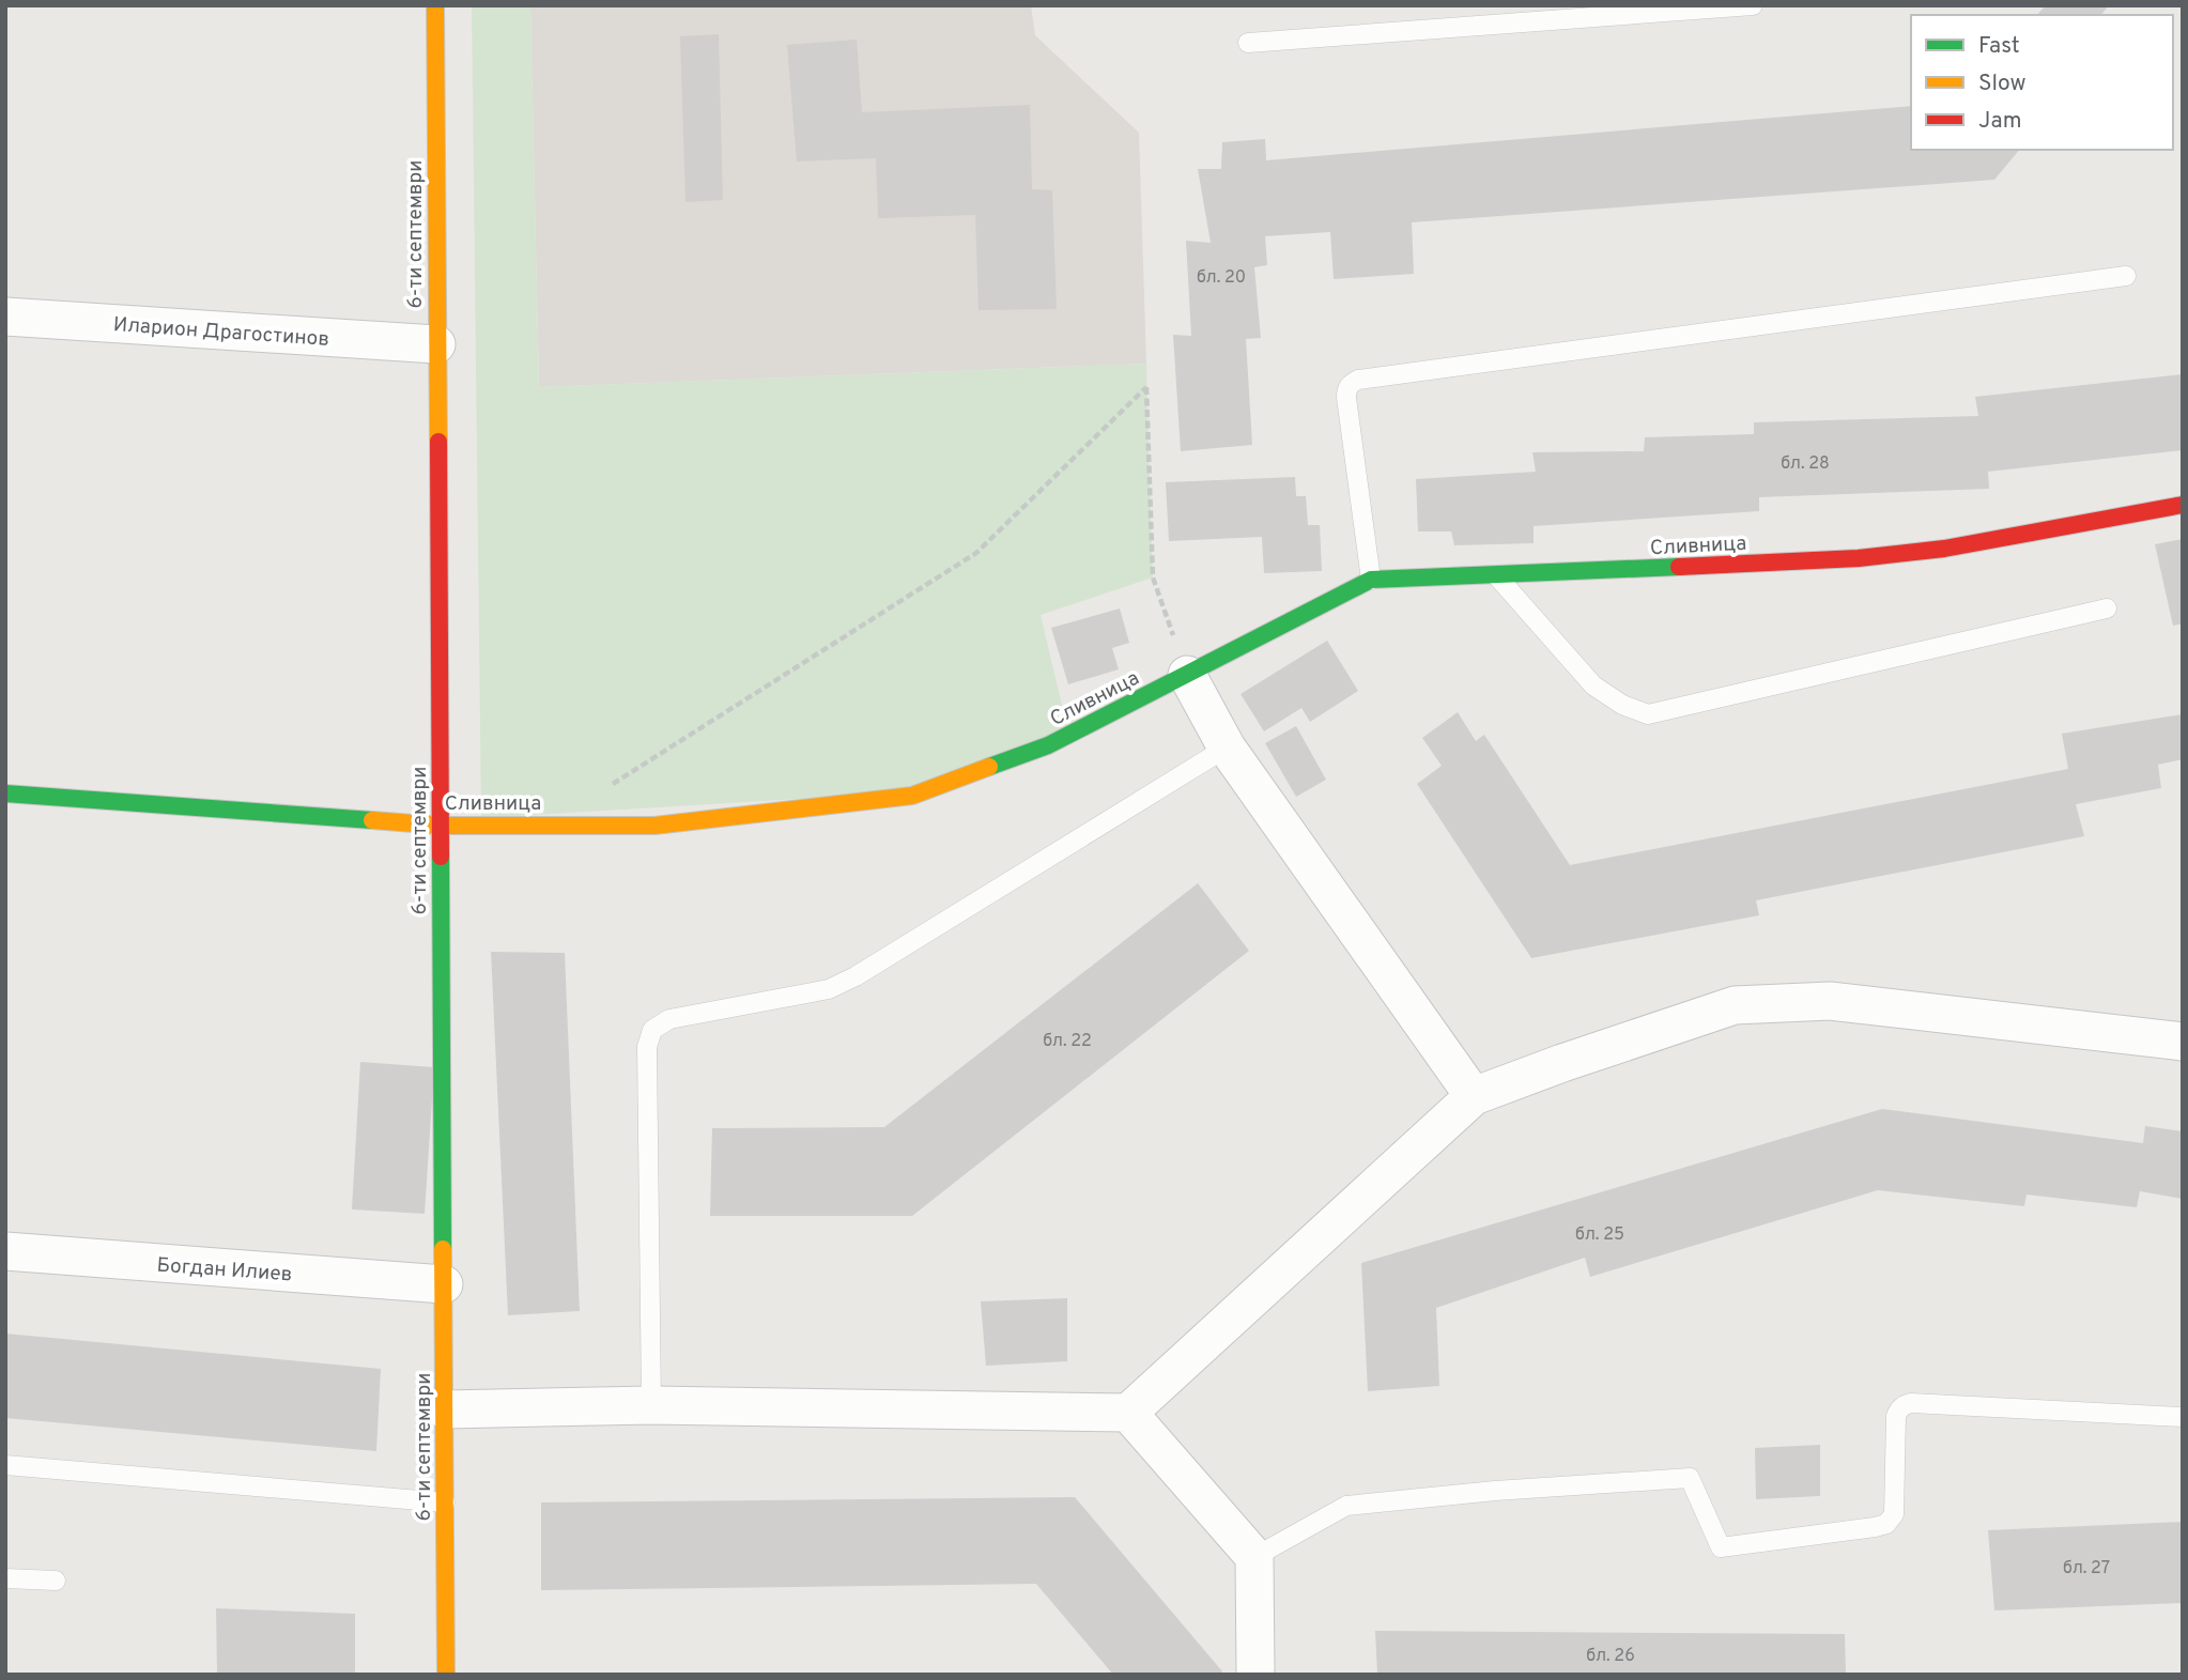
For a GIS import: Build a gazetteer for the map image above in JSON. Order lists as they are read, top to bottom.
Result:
{
  "streets": {
    "street": [
      "6-ти септември",
      "Иларион Драгостинов",
      "Сливница",
      "Богдан Илиев"
    ]
  },
  "crossings": [
    ["6-ти септември", "Иларион Драгостинов"],
    ["6-ти септември", "Сливница"],
    ["6-ти септември", "Богдан Илиев"]
  ],
  "house_numbers": [
    "бл. 20",
    "бл. 28",
    "бл. 22",
    "бл. 25",
    "бл. 27",
    "бл. 26"
  ],
  "legend": ["Fast", "Slow", "Jam"]
}
